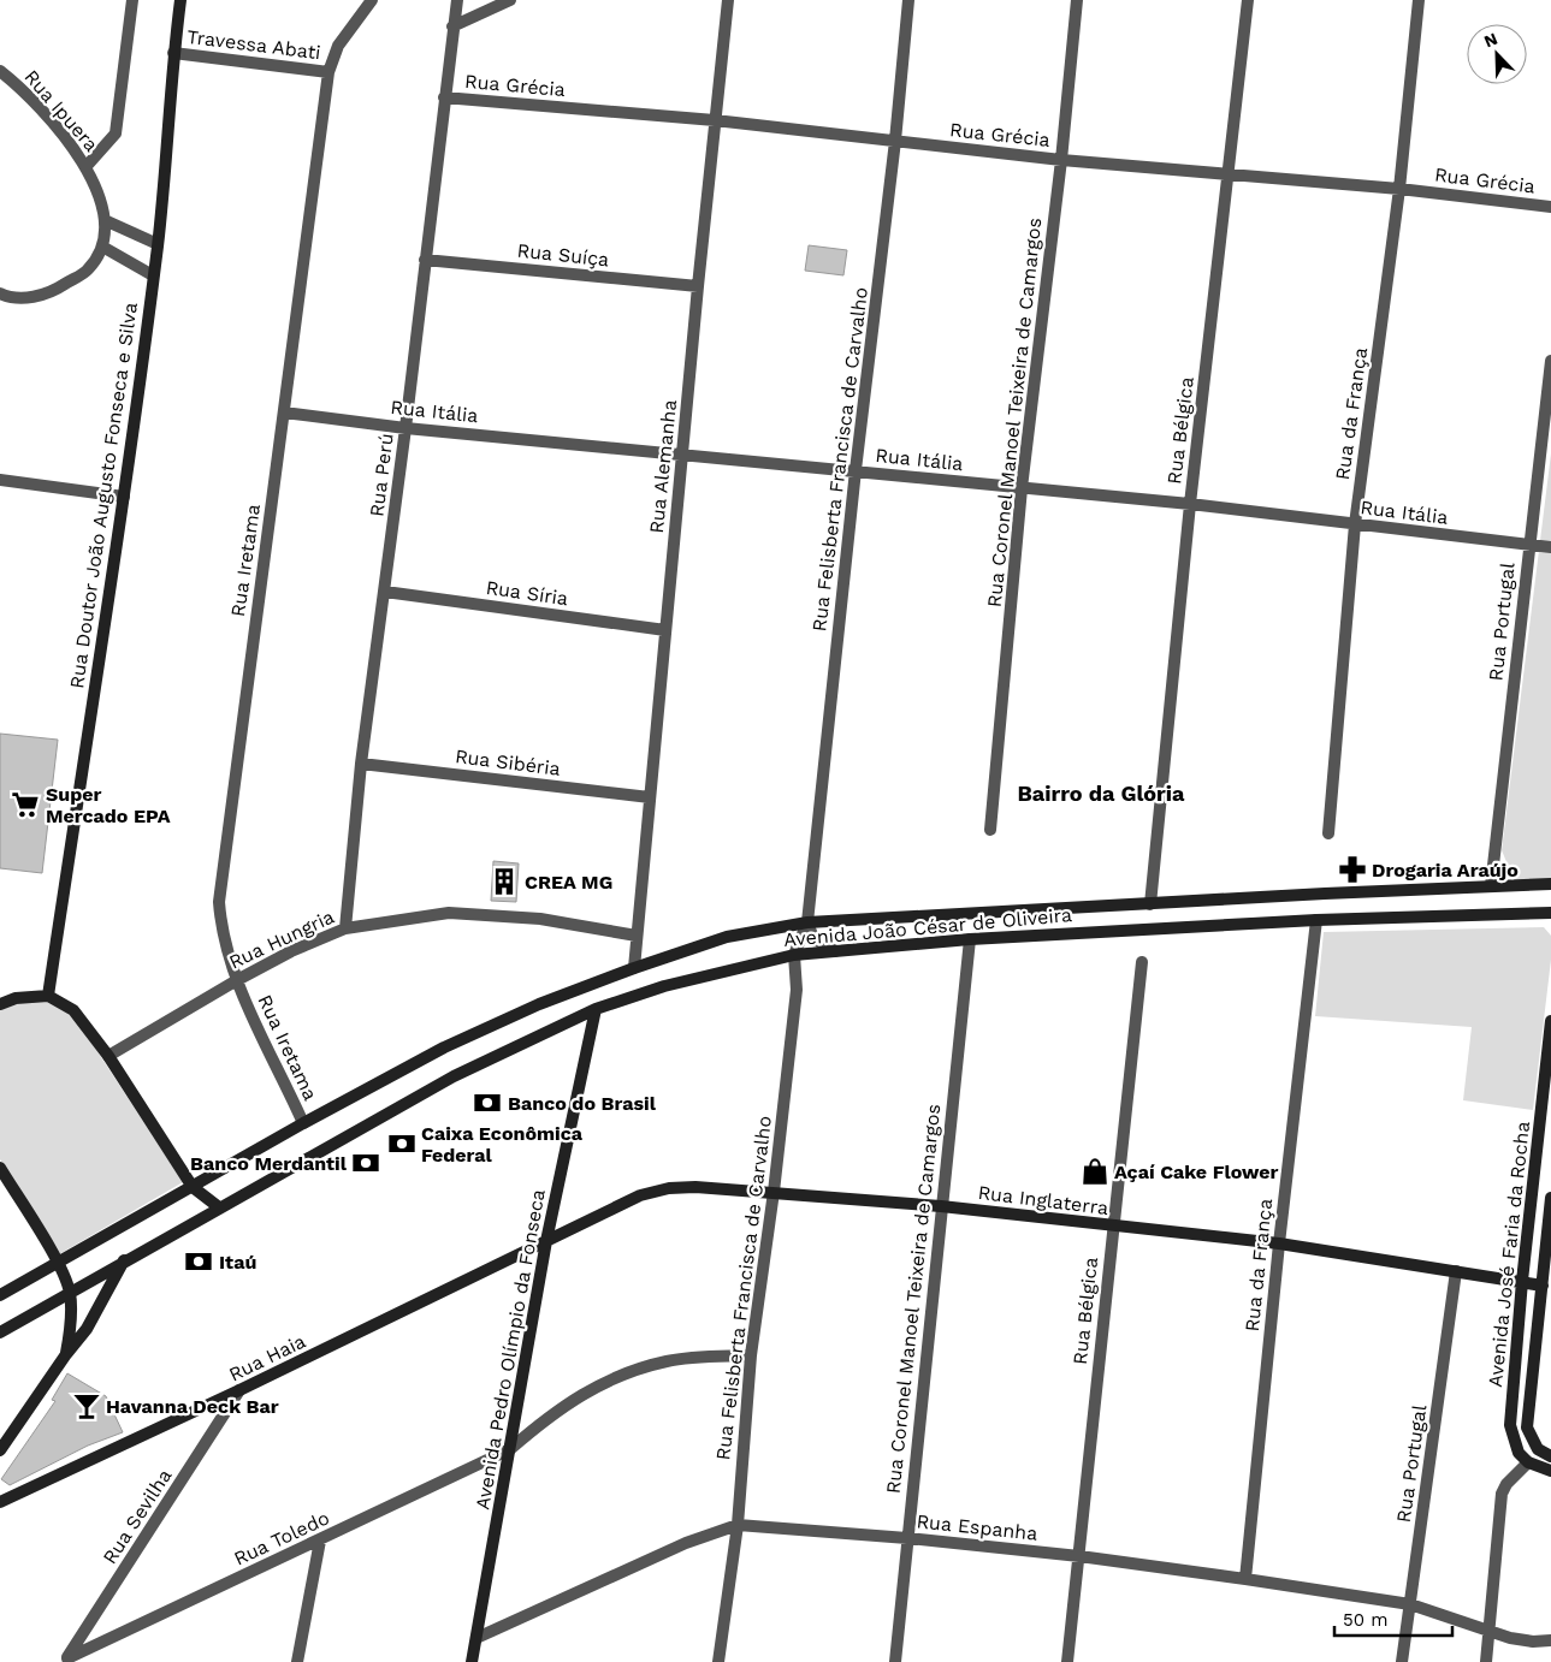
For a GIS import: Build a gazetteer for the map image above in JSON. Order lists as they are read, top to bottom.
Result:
{
  "streets": {
    "street": [
      "Travessa Abati",
      "Rua Grécia",
      "Rua Ipuera",
      "Rua Suíça",
      "Rua Itália",
      "Rua Coronel Manoel Teixeira de Camargos",
      "Rua da França",
      "Rua Bélgica",
      "Rua Felisberta Francisca de Carvalho",
      "Rua Alemanha",
      "Rua Perú",
      "Rua Doutor João Augusto Fonseca e Silva",
      "Rua Iretama",
      "Rua Síria",
      "Rua Portugal",
      "Rua Sibéria",
      "Avenida João César de Oliveira",
      "Rua Hungria",
      "Rua Inglaterra",
      "Avenida José Faria da Rocha",
      "Avenida Pedro Olímpio da Fonseca",
      "Rua Haia",
      "Rua Sevilha",
      "Rua Espanha",
      "Rua Toledo"
    ]
  },
  "crossings": [
    ["Travessa Abati", "Rua Doutor João Augusto Fonseca e Silva"],
    ["Travessa Abati", "Rua Iretama"],
    ["Rua Grécia", "Rua Coronel Manoel Teixeira de Camargos"],
    ["Rua Grécia", "Rua da França"],
    ["Rua Grécia", "Rua Bélgica"],
    ["Rua Grécia", "Rua Felisberta Francisca de Carvalho"],
    ["Rua Grécia", "Rua Alemanha"],
    ["Rua Grécia", "Rua Perú"],
    ["Rua Suíça", "Rua Alemanha"],
    ["Rua Suíça", "Rua Perú"],
    ["Rua Itália", "Rua Coronel Manoel Teixeira de Camargos"],
    ["Rua Itália", "Rua da França"],
    ["Rua Itália", "Rua Bélgica"],
    ["Rua Itália", "Rua Felisberta Francisca de Carvalho"],
    ["Rua Itália", "Rua Alemanha"],
    ["Rua Itália", "Rua Perú"],
    ["Rua Itália", "Rua Iretama"],
    ["Rua Itália", "Rua Portugal"],
    ["Rua Coronel Manoel Teixeira de Camargos", "Avenida João César de Oliveira"],
    ["Rua Coronel Manoel Teixeira de Camargos", "Rua Inglaterra"],
    ["Rua Coronel Manoel Teixeira de Camargos", "Rua Espanha"],
    ["Rua da França", "Avenida João César de Oliveira"],
    ["Rua da França", "Rua Inglaterra"],
    ["Rua da França", "Rua Espanha"],
    ["Rua Bélgica", "Avenida João César de Oliveira"],
    ["Rua Bélgica", "Rua Inglaterra"],
    ["Rua Bélgica", "Rua Espanha"],
    ["Rua Felisberta Francisca de Carvalho", "Avenida João César de Oliveira"],
    ["Rua Felisberta Francisca de Carvalho", "Rua Inglaterra"],
    ["Rua Felisberta Francisca de Carvalho", "Rua Espanha"],
    ["Rua Felisberta Francisca de Carvalho", "Rua Toledo"],
    ["Rua Alemanha", "Rua Síria"],
    ["Rua Alemanha", "Rua Sibéria"],
    ["Rua Alemanha", "Rua Hungria"],
    ["Rua Perú", "Rua Síria"],
    ["Rua Perú", "Rua Sibéria"],
    ["Rua Perú", "Rua Hungria"],
    ["Rua Iretama", "Avenida João César de Oliveira"],
    ["Rua Iretama", "Rua Hungria"],
    ["Rua Portugal", "Avenida João César de Oliveira"],
    ["Rua Portugal", "Rua Inglaterra"],
    ["Rua Portugal", "Rua Espanha"],
    ["Avenida João César de Oliveira", "Avenida Pedro Olímpio da Fonseca"],
    ["Rua Inglaterra", "Avenida José Faria da Rocha"],
    ["Rua Inglaterra", "Avenida Pedro Olímpio da Fonseca"],
    ["Rua Inglaterra", "Rua Haia"],
    ["Avenida Pedro Olímpio da Fonseca", "Rua Haia"],
    ["Avenida Pedro Olímpio da Fonseca", "Rua Espanha"],
    ["Avenida Pedro Olímpio da Fonseca", "Rua Toledo"],
    ["Rua Haia", "Rua Sevilha"],
    ["Rua Sevilha", "Rua Toledo"]
  ],
  "districts": ["Bairro da Glória"],
  "places": {
    "supermarket": ["Super Mercado EPA"],
    "pharmacy": ["Drogaria Araújo"],
    "building": ["CREA MG"],
    "bank": [
      "Banco do Brasil",
      "Caixa Econômica Federal",
      "Banco Merdantil",
      "Itaú"
    ],
    "shop": ["Açaí Cake Flower"],
    "bar": ["Havanna Deck Bar"]
  },
  "scale_bar": "50 m",
  "north": "top left"
}
